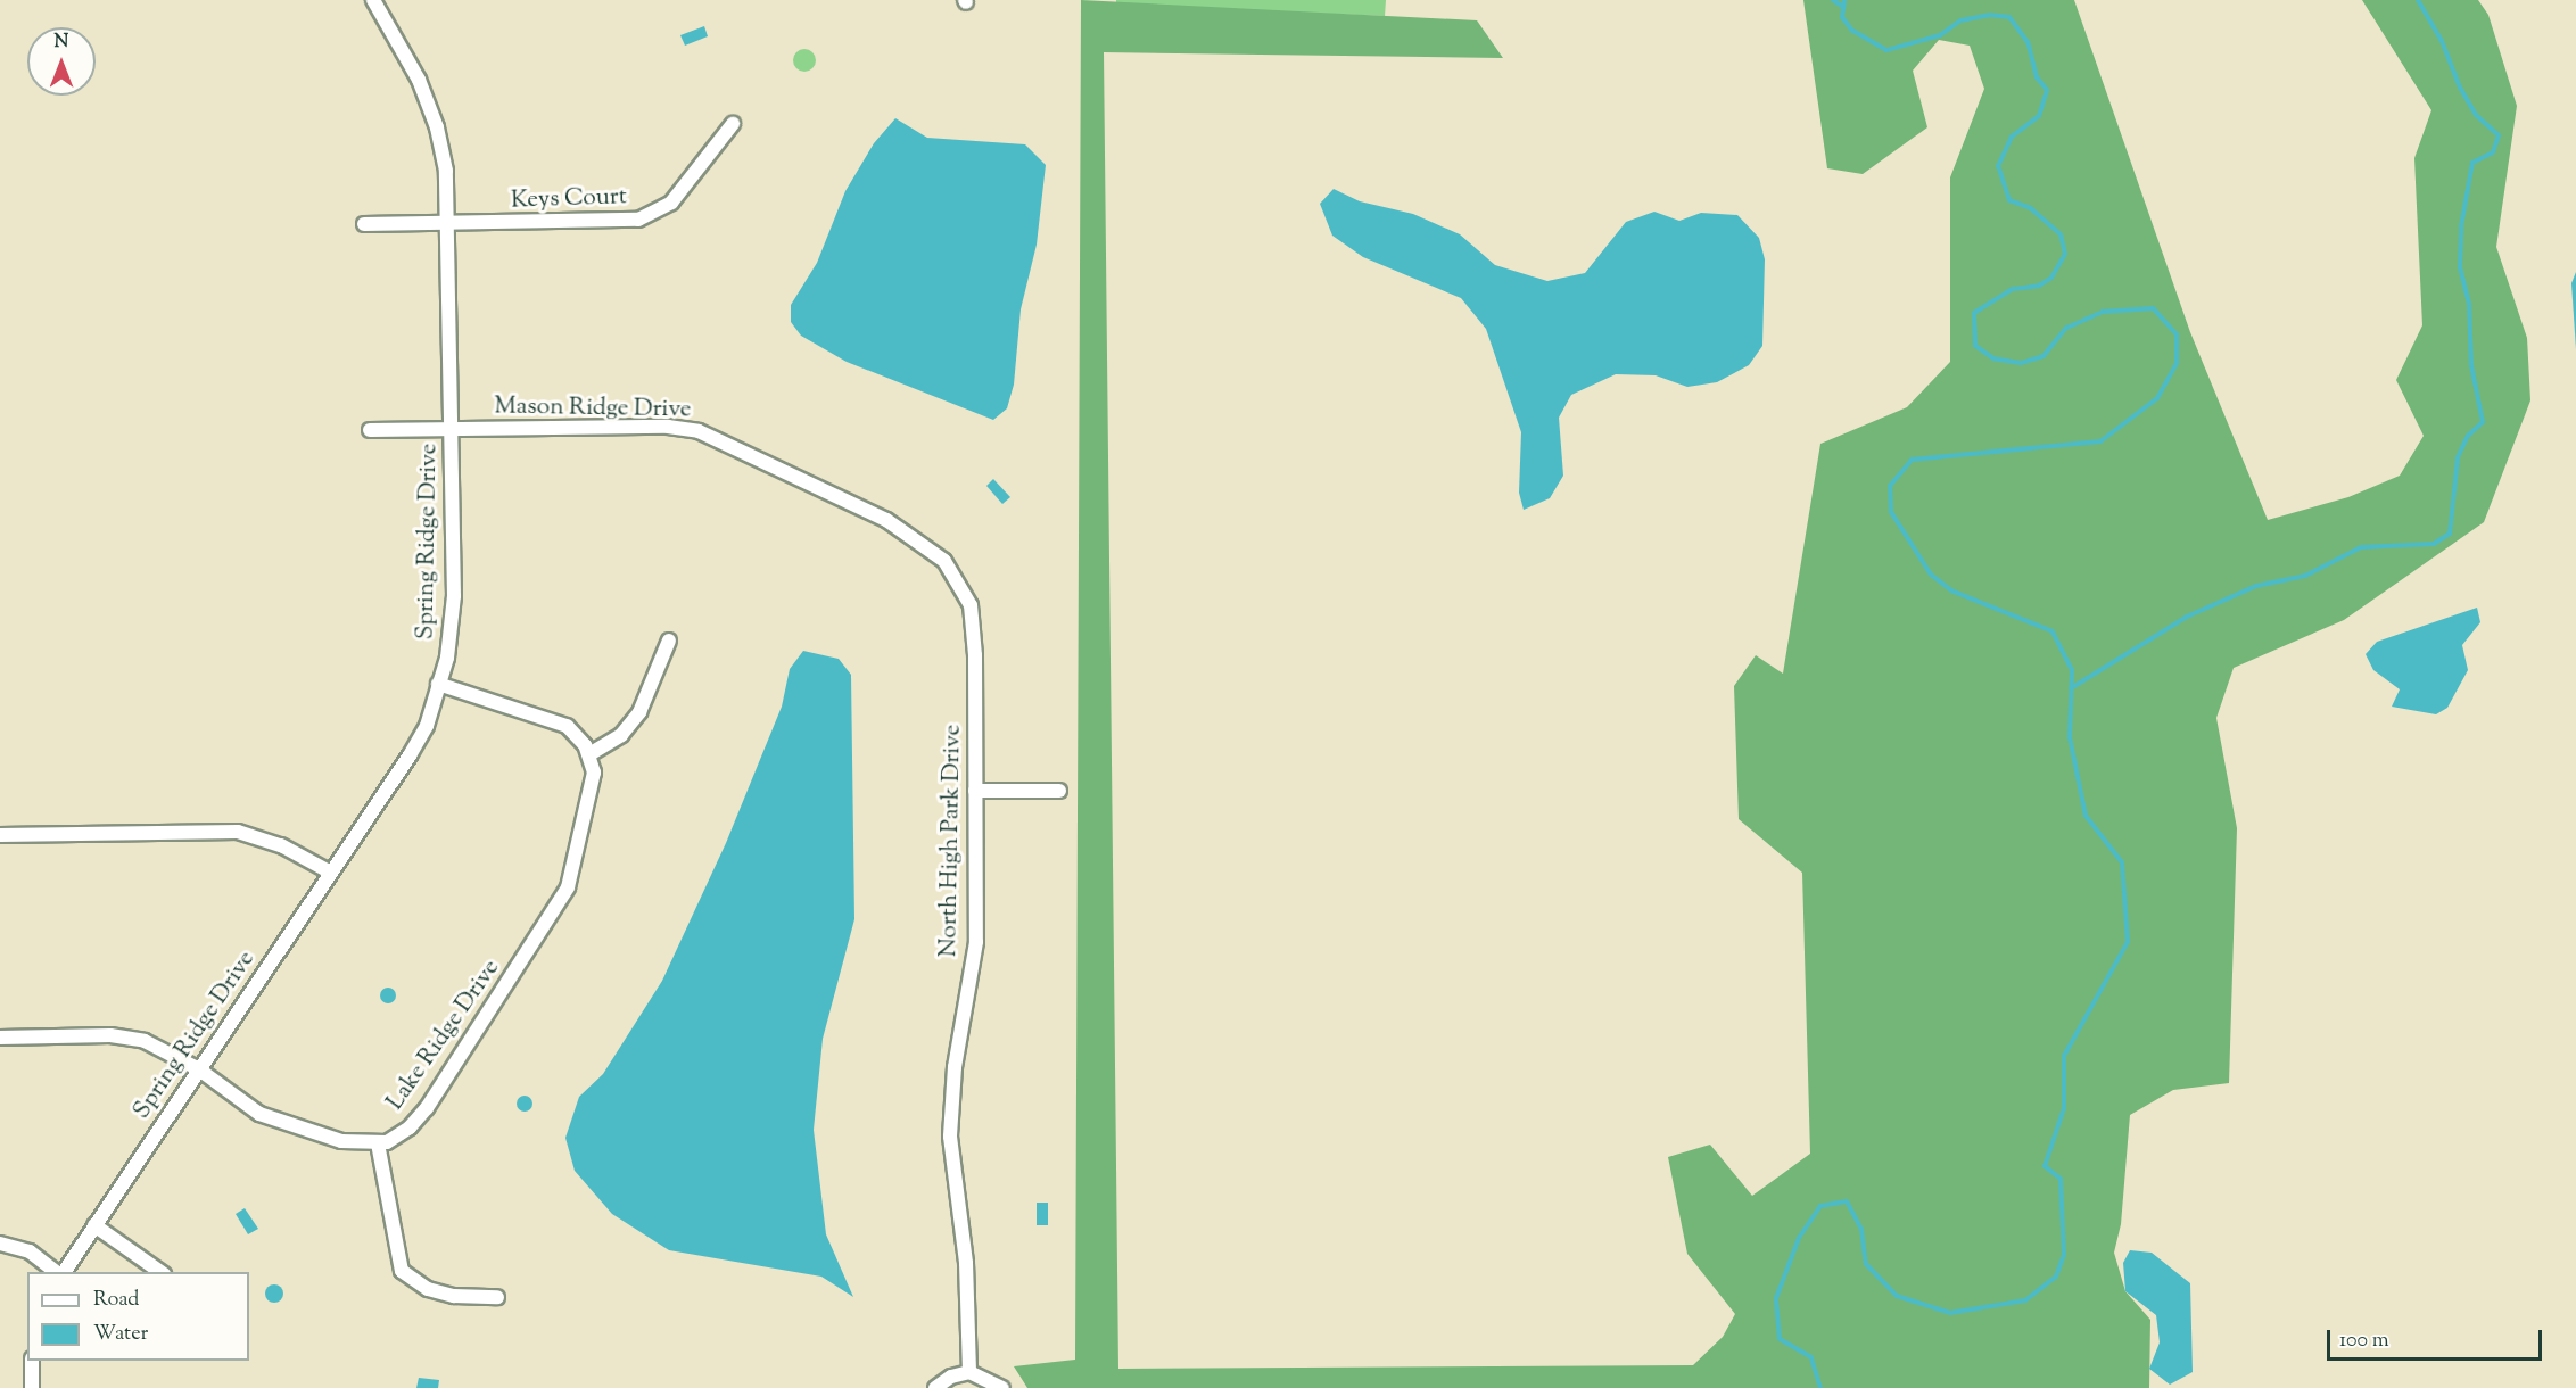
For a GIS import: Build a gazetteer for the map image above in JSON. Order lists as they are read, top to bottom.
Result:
{
  "streets": {
    "street": [
      "Keys Court",
      "Mason Ridge Drive",
      "Spring Ridge Drive",
      "North High Park Drive",
      "Lake Ridge Drive"
    ]
  },
  "crossings": [
    ["Keys Court", "Spring Ridge Drive"],
    ["Mason Ridge Drive", "Spring Ridge Drive"],
    ["Mason Ridge Drive", "North High Park Drive"]
  ],
  "legend": ["Road", "Water"],
  "scale_bar": "100 m",
  "north": "top"
}
